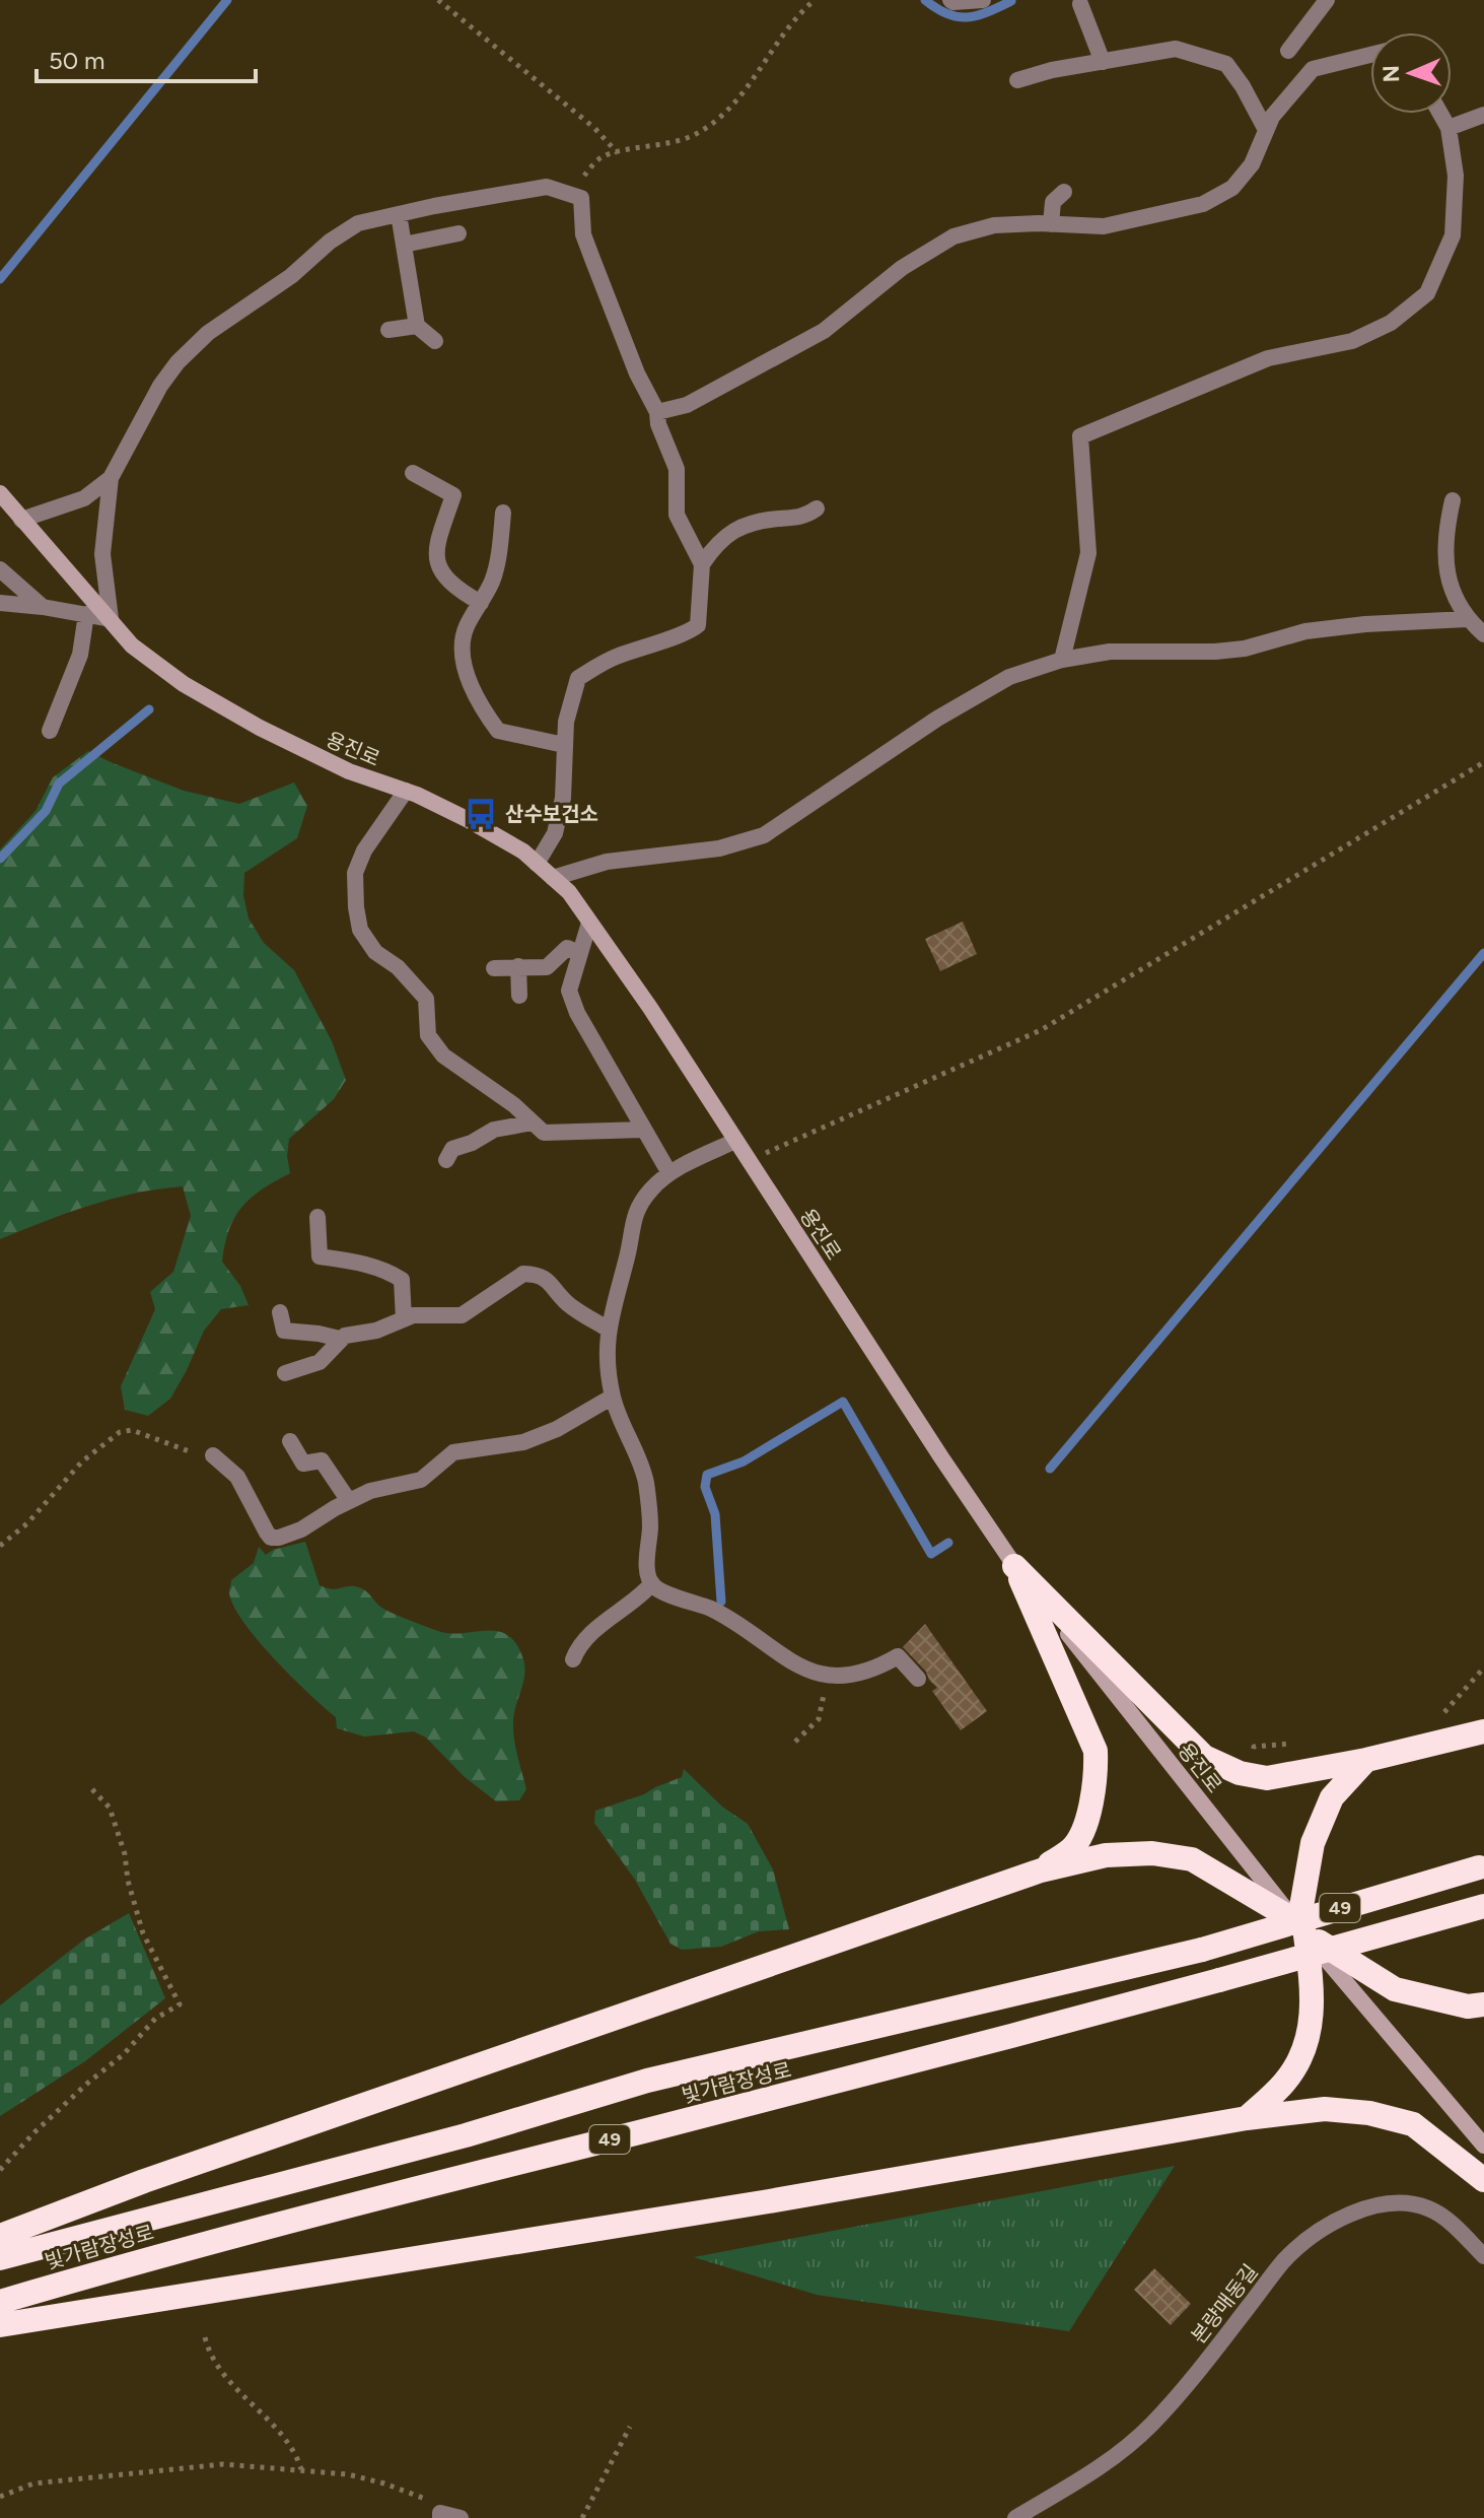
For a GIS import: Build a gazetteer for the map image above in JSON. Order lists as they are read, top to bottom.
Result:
{
  "streets": {
    "highway": ["49", "빛가람장성로"],
    "main road": ["용진로"],
    "street": ["본량매동길"]
  },
  "places": {
    "bus stop": ["산수보건소"]
  },
  "scale_bar": "50 m",
  "north": "left"
}
